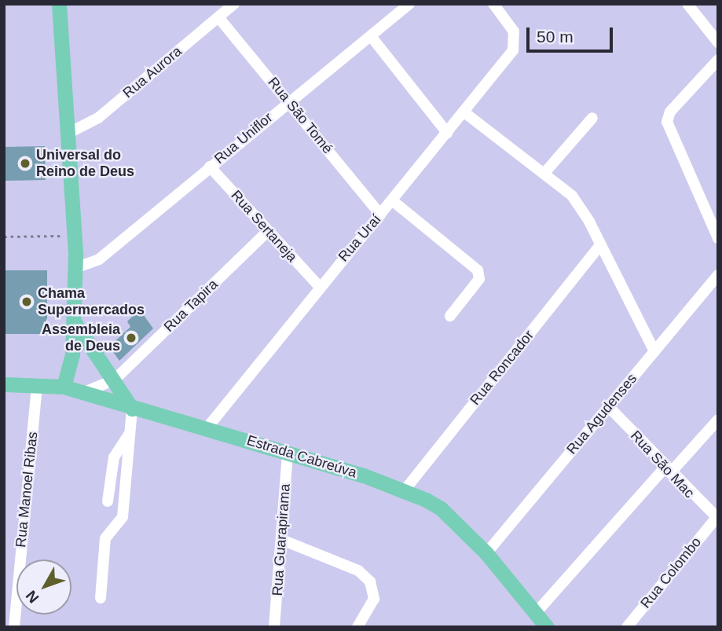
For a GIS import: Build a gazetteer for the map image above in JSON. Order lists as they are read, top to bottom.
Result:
{
  "streets": {
    "main road": ["Estrada Cabreúva"],
    "street": [
      "Rua Aurora",
      "Rua São Tomé",
      "Rua Uniflor",
      "Rua Sertaneja",
      "Rua Uraí",
      "Rua Tapira",
      "Rua Roncador",
      "Rua Agudenses",
      "Rua São Mac",
      "Rua Manoel Ribas",
      "Rua Guarapirama",
      "Rua Colombo"
    ]
  },
  "crossings": [
    ["Rua Aurora", "Rua São Tomé"],
    ["Rua São Tomé", "Rua Uniflor"],
    ["Rua São Tomé", "Rua Uraí"],
    ["Rua Uniflor", "Rua Sertaneja"],
    ["Rua Sertaneja", "Rua Uraí"],
    ["Rua Sertaneja", "Rua Tapira"],
    ["Rua Uraí", "Estrada Cabreúva"],
    ["Rua Roncador", "Estrada Cabreúva"],
    ["Rua Agudenses", "Estrada Cabreúva"],
    ["Rua Agudenses", "Rua São Mac"],
    ["Estrada Cabreúva", "Rua Manoel Ribas"],
    ["Estrada Cabreúva", "Rua Guarapirama"],
    ["Rua São Mac", "Rua Colombo"]
  ],
  "places": ["Universal do Reino de Deus", "Chama Supermercados", "Assembleia de Deus"],
  "scale_bar": "50 m",
  "north": "bottom left"
}
